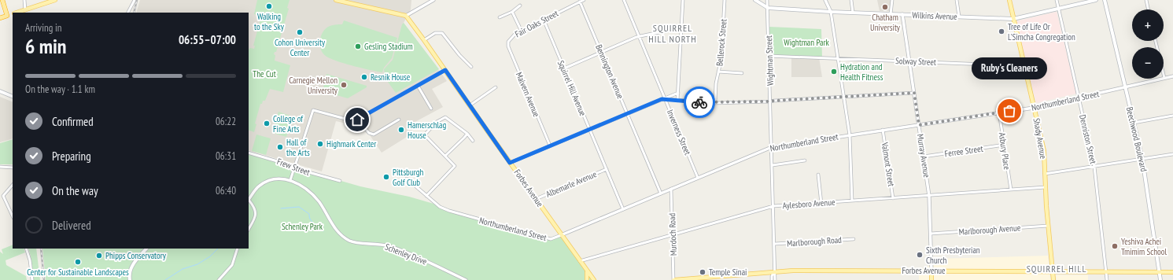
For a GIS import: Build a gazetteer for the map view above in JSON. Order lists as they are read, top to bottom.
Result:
{
  "streets": {
    "main road": [
      "Wilkins Avenue",
      "Shady Avenue",
      "Beechwood Boulevard",
      "Murray Avenue",
      "Forbes Avenue"
    ],
    "street": [
      "Fair Oaks Street",
      "Bellerock Street",
      "Wightman Street",
      "Solway Street",
      "Bennington Avenue",
      "Squirrel Hill Avenue",
      "Malvern Avenue",
      "Northumberland Street",
      "Inverness Street",
      "Denniston Street",
      "Ferree Street",
      "Asbury Place",
      "Valmont Street",
      "Frew Street",
      "Albemarle Avenue",
      "Aylesboro Avenue",
      "Marlborough Avenue",
      "Murdoch Road",
      "Marlborough Road",
      "Schenley Drive"
    ]
  },
  "crossings": [
    ["Wilkins Avenue", "Wightman Street"],
    ["Wilkins Avenue", "Shady Avenue"],
    ["Wilkins Avenue", "Denniston Street"],
    ["Wilkins Avenue", "Murray Avenue"],
    ["Fair Oaks Street", "Bennington Avenue"],
    ["Fair Oaks Street", "Squirrel Hill Avenue"],
    ["Fair Oaks Street", "Malvern Avenue"],
    ["Wightman Street", "Solway Street"],
    ["Wightman Street", "Northumberland Street"],
    ["Wightman Street", "Forbes Avenue"],
    ["Wightman Street", "Aylesboro Avenue"],
    ["Wightman Street", "Marlborough Road"],
    ["Solway Street", "Shady Avenue"],
    ["Solway Street", "Murray Avenue"],
    ["Bennington Avenue", "Northumberland Street"],
    ["Squirrel Hill Avenue", "Northumberland Street"],
    ["Squirrel Hill Avenue", "Albemarle Avenue"],
    ["Northumberland Street", "Inverness Street"],
    ["Northumberland Street", "Shady Avenue"],
    ["Northumberland Street", "Denniston Street"],
    ["Northumberland Street", "Beechwood Boulevard"],
    ["Northumberland Street", "Asbury Place"],
    ["Northumberland Street", "Murray Avenue"],
    ["Northumberland Street", "Valmont Street"],
    ["Northumberland Street", "Forbes Avenue"],
    ["Northumberland Street", "Murdoch Road"],
    ["Shady Avenue", "Forbes Avenue"],
    ["Shady Avenue", "Aylesboro Avenue"],
    ["Shady Avenue", "Marlborough Avenue"],
    ["Denniston Street", "Forbes Avenue"],
    ["Beechwood Boulevard", "Forbes Avenue"],
    ["Ferree Street", "Asbury Place"],
    ["Ferree Street", "Murray Avenue"],
    ["Asbury Place", "Aylesboro Avenue"],
    ["Murray Avenue", "Forbes Avenue"],
    ["Murray Avenue", "Aylesboro Avenue"],
    ["Murray Avenue", "Marlborough Avenue"],
    ["Valmont Street", "Aylesboro Avenue"],
    ["Albemarle Avenue", "Forbes Avenue"],
    ["Forbes Avenue", "Aylesboro Avenue"],
    ["Forbes Avenue", "Murdoch Road"],
    ["Aylesboro Avenue", "Murdoch Road"]
  ],
  "districts": ["SQUIRREL HILL NORTH", "SQUIRREL HILL"],
  "parks": ["Wightman Park", "The Cut", "Schenley Park"],
  "places": [
    "Walking to the Sky",
    "Chatham University",
    "Tree of Life Or L'Simcha Congregation",
    "Cohon University Center",
    "Gesling Stadium",
    "Hydration and Health Fitness",
    "Resnik House",
    "Carnegie Mellon University",
    "Ruby's Cleaners",
    "College of Fine Arts",
    "Hamerschlag House",
    "Highmark Center",
    "Hall of the Arts",
    "Pittsburgh Golf Club",
    "Yeshiva Achei Tmimim School",
    "Sixth Presbyterian Church",
    "Phipps Conservatory",
    "Center for Sustainable Landscapes",
    "Temple Sinai"
  ],
  "page": {
    "map_buttons": ["+", "−"],
    "heading": ["6 min", "Arriving in", "06:55–07:00"],
    "bubble": "Ruby's Cleaners",
    "bar": "On the way · 1.1 km",
    "list": [
      ["Confirmed", "06:22"],
      ["Preparing", "06:31"],
      ["On the way", "06:40"],
      "Delivered"
    ]
  }
}
